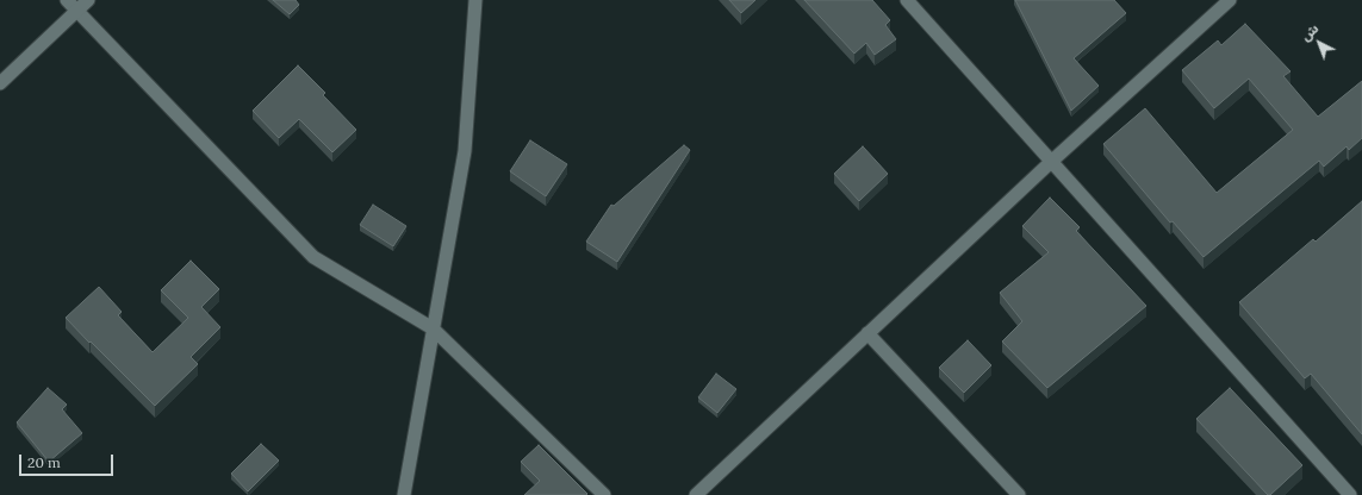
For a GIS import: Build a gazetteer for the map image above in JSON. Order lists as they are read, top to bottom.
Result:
{
  "scale_bar": "20 m",
  "north": "top left"
}
